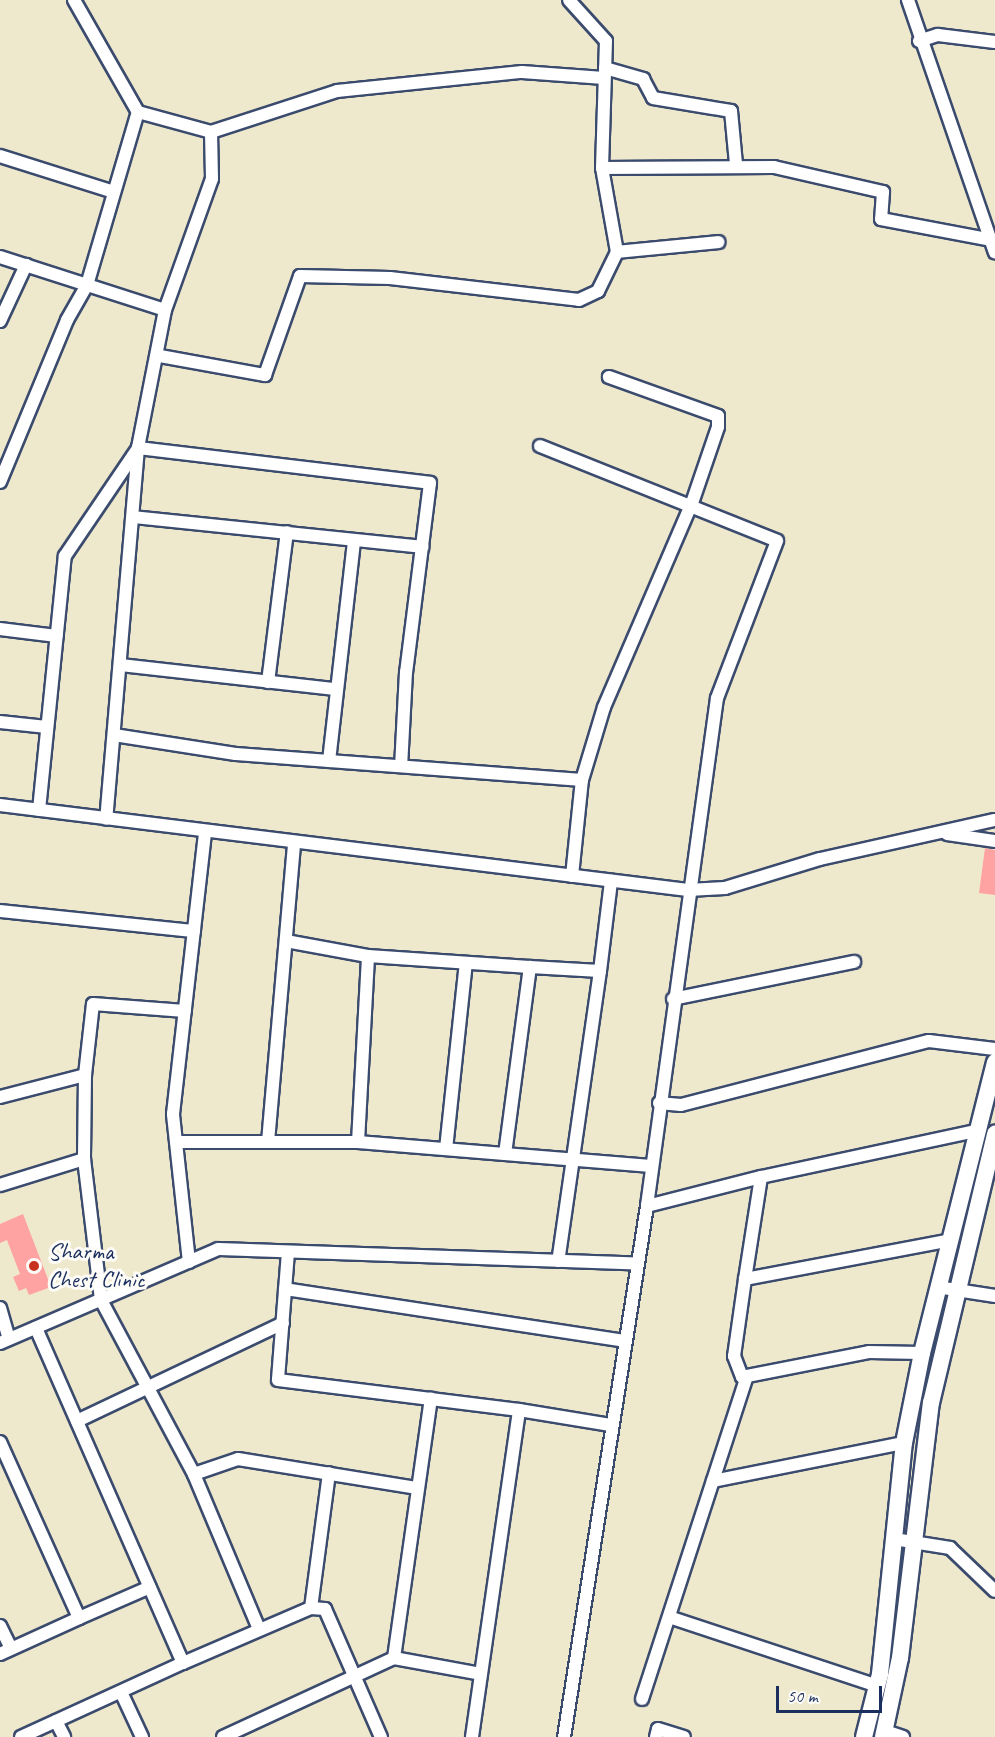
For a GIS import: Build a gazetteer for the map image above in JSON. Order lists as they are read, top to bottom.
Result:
{
  "places": ["Sharma Chest Clinic"],
  "scale_bar": "50 m"
}
